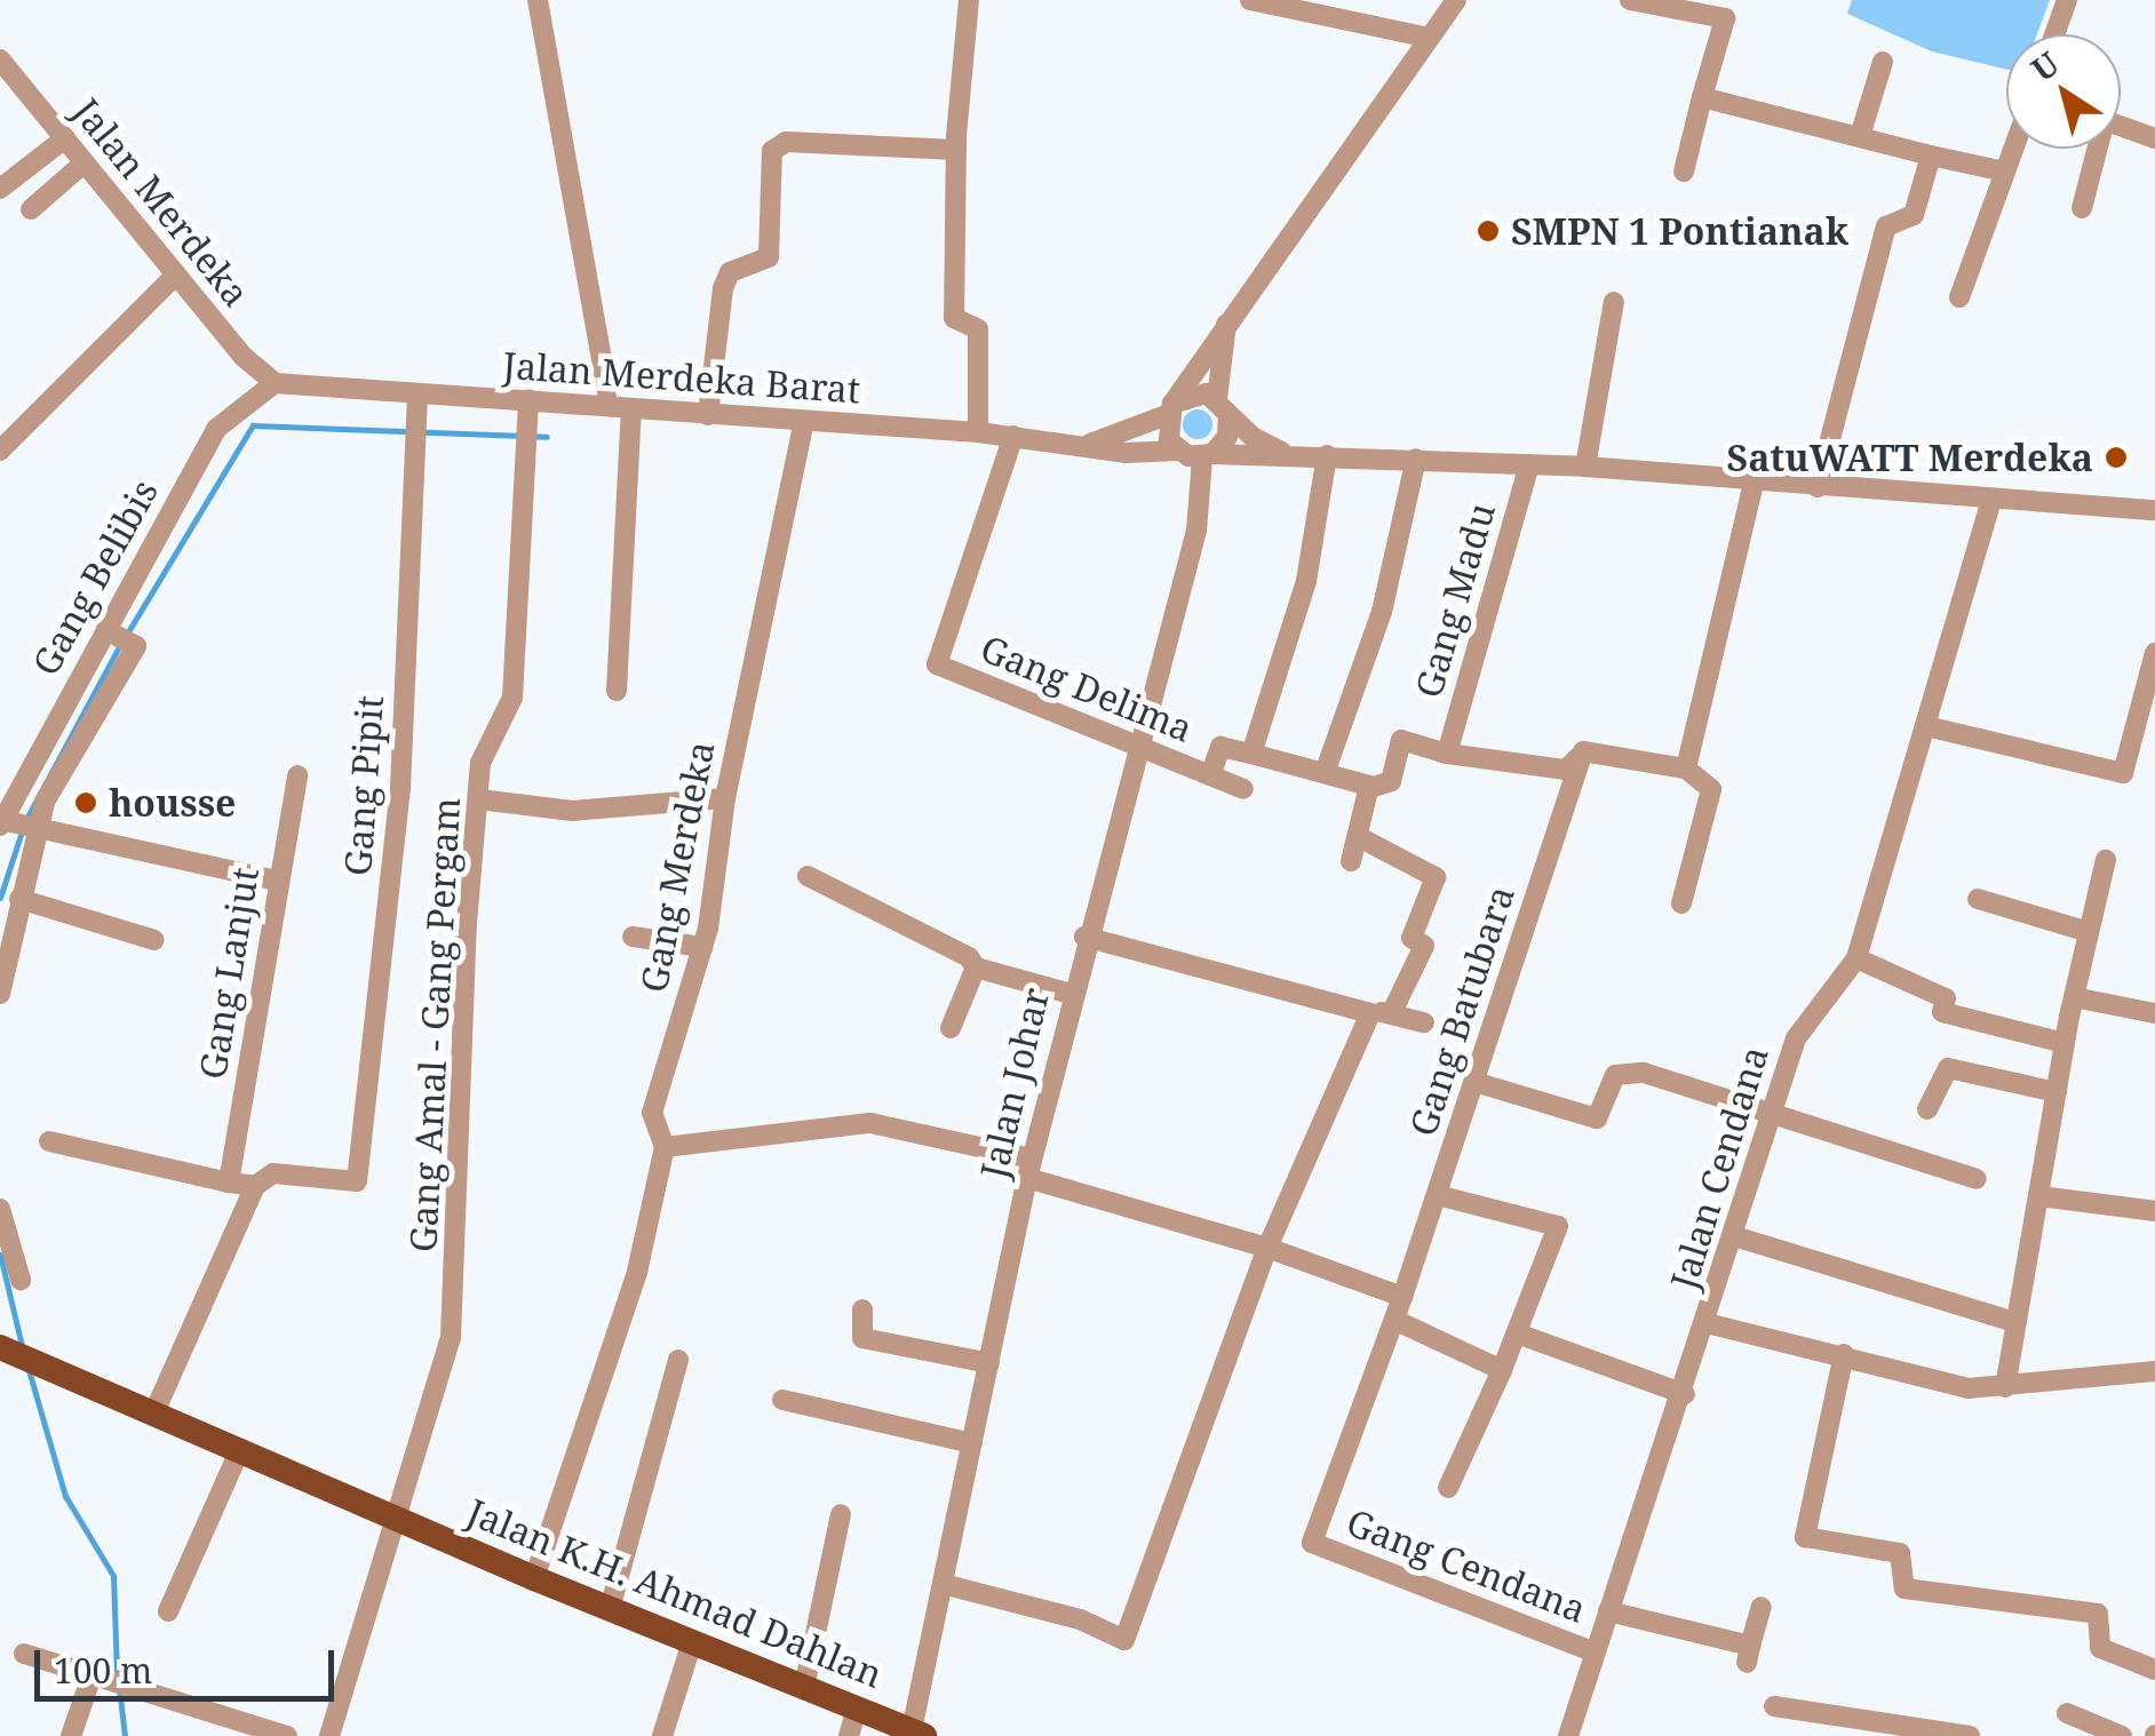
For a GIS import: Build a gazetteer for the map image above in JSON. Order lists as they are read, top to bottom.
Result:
{
  "streets": {
    "main road": ["Jalan K.H. Ahmad Dahlan"],
    "street": [
      "Jalan Merdeka",
      "Jalan Merdeka Barat",
      "Gang Belibis",
      "Gang Madu",
      "Gang Delima",
      "Gang Pipit",
      "Gang Merdeka",
      "Gang Lanjut",
      "Gang Batubara",
      "Gang Amal - Gang Pergam",
      "Jalan Johar",
      "Jalan Cendana",
      "Gang Cendana"
    ]
  },
  "crossings": [
    ["Jalan Merdeka", "Jalan Merdeka Barat"],
    ["Jalan Merdeka", "Gang Belibis"],
    ["Jalan Merdeka Barat", "Gang Belibis"],
    ["Jalan Merdeka Barat", "Gang Delima"],
    ["Jalan Merdeka Barat", "Gang Pipit"],
    ["Jalan Merdeka Barat", "Gang Merdeka"],
    ["Jalan Merdeka Barat", "Gang Amal - Gang Pergam"],
    ["Jalan Merdeka Barat", "Jalan Johar"],
    ["Gang Delima", "Jalan Johar"],
    ["Gang Merdeka", "Jalan K.H. Ahmad Dahlan"],
    ["Gang Batubara", "Gang Cendana"],
    ["Gang Amal - Gang Pergam", "Jalan K.H. Ahmad Dahlan"],
    ["Jalan Johar", "Jalan K.H. Ahmad Dahlan"],
    ["Jalan Cendana", "Gang Cendana"]
  ],
  "places": ["SMPN 1 Pontianak", "SatuWATT Merdeka", "housse"],
  "scale_bar": "100 m",
  "north": "top left"
}
